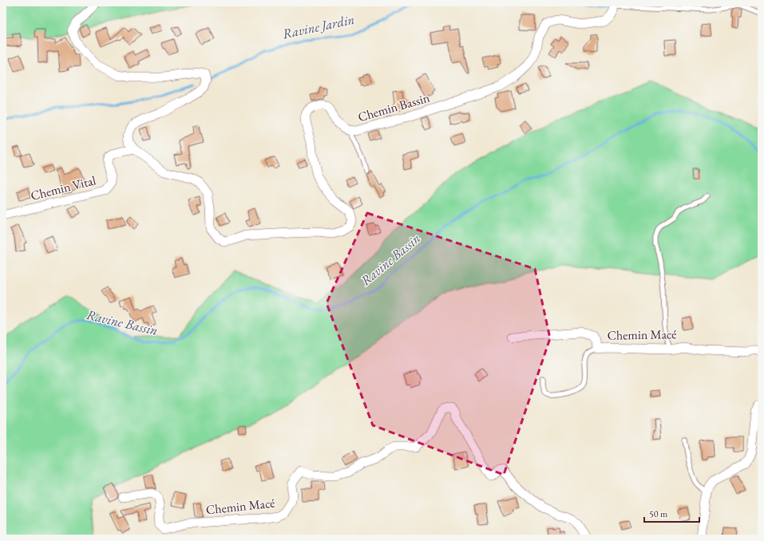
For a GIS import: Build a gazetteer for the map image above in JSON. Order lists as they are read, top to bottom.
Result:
{
  "streets": {
    "street": ["Chemin Bassin", "Chemin Vital", "Chemin Macé"]
  },
  "crossings": [
    ["Chemin Bassin", "Chemin Vital"]
  ],
  "water": ["Ravine Jardin", "Ravine Bassin"],
  "scale_bar": "50 m"
}
